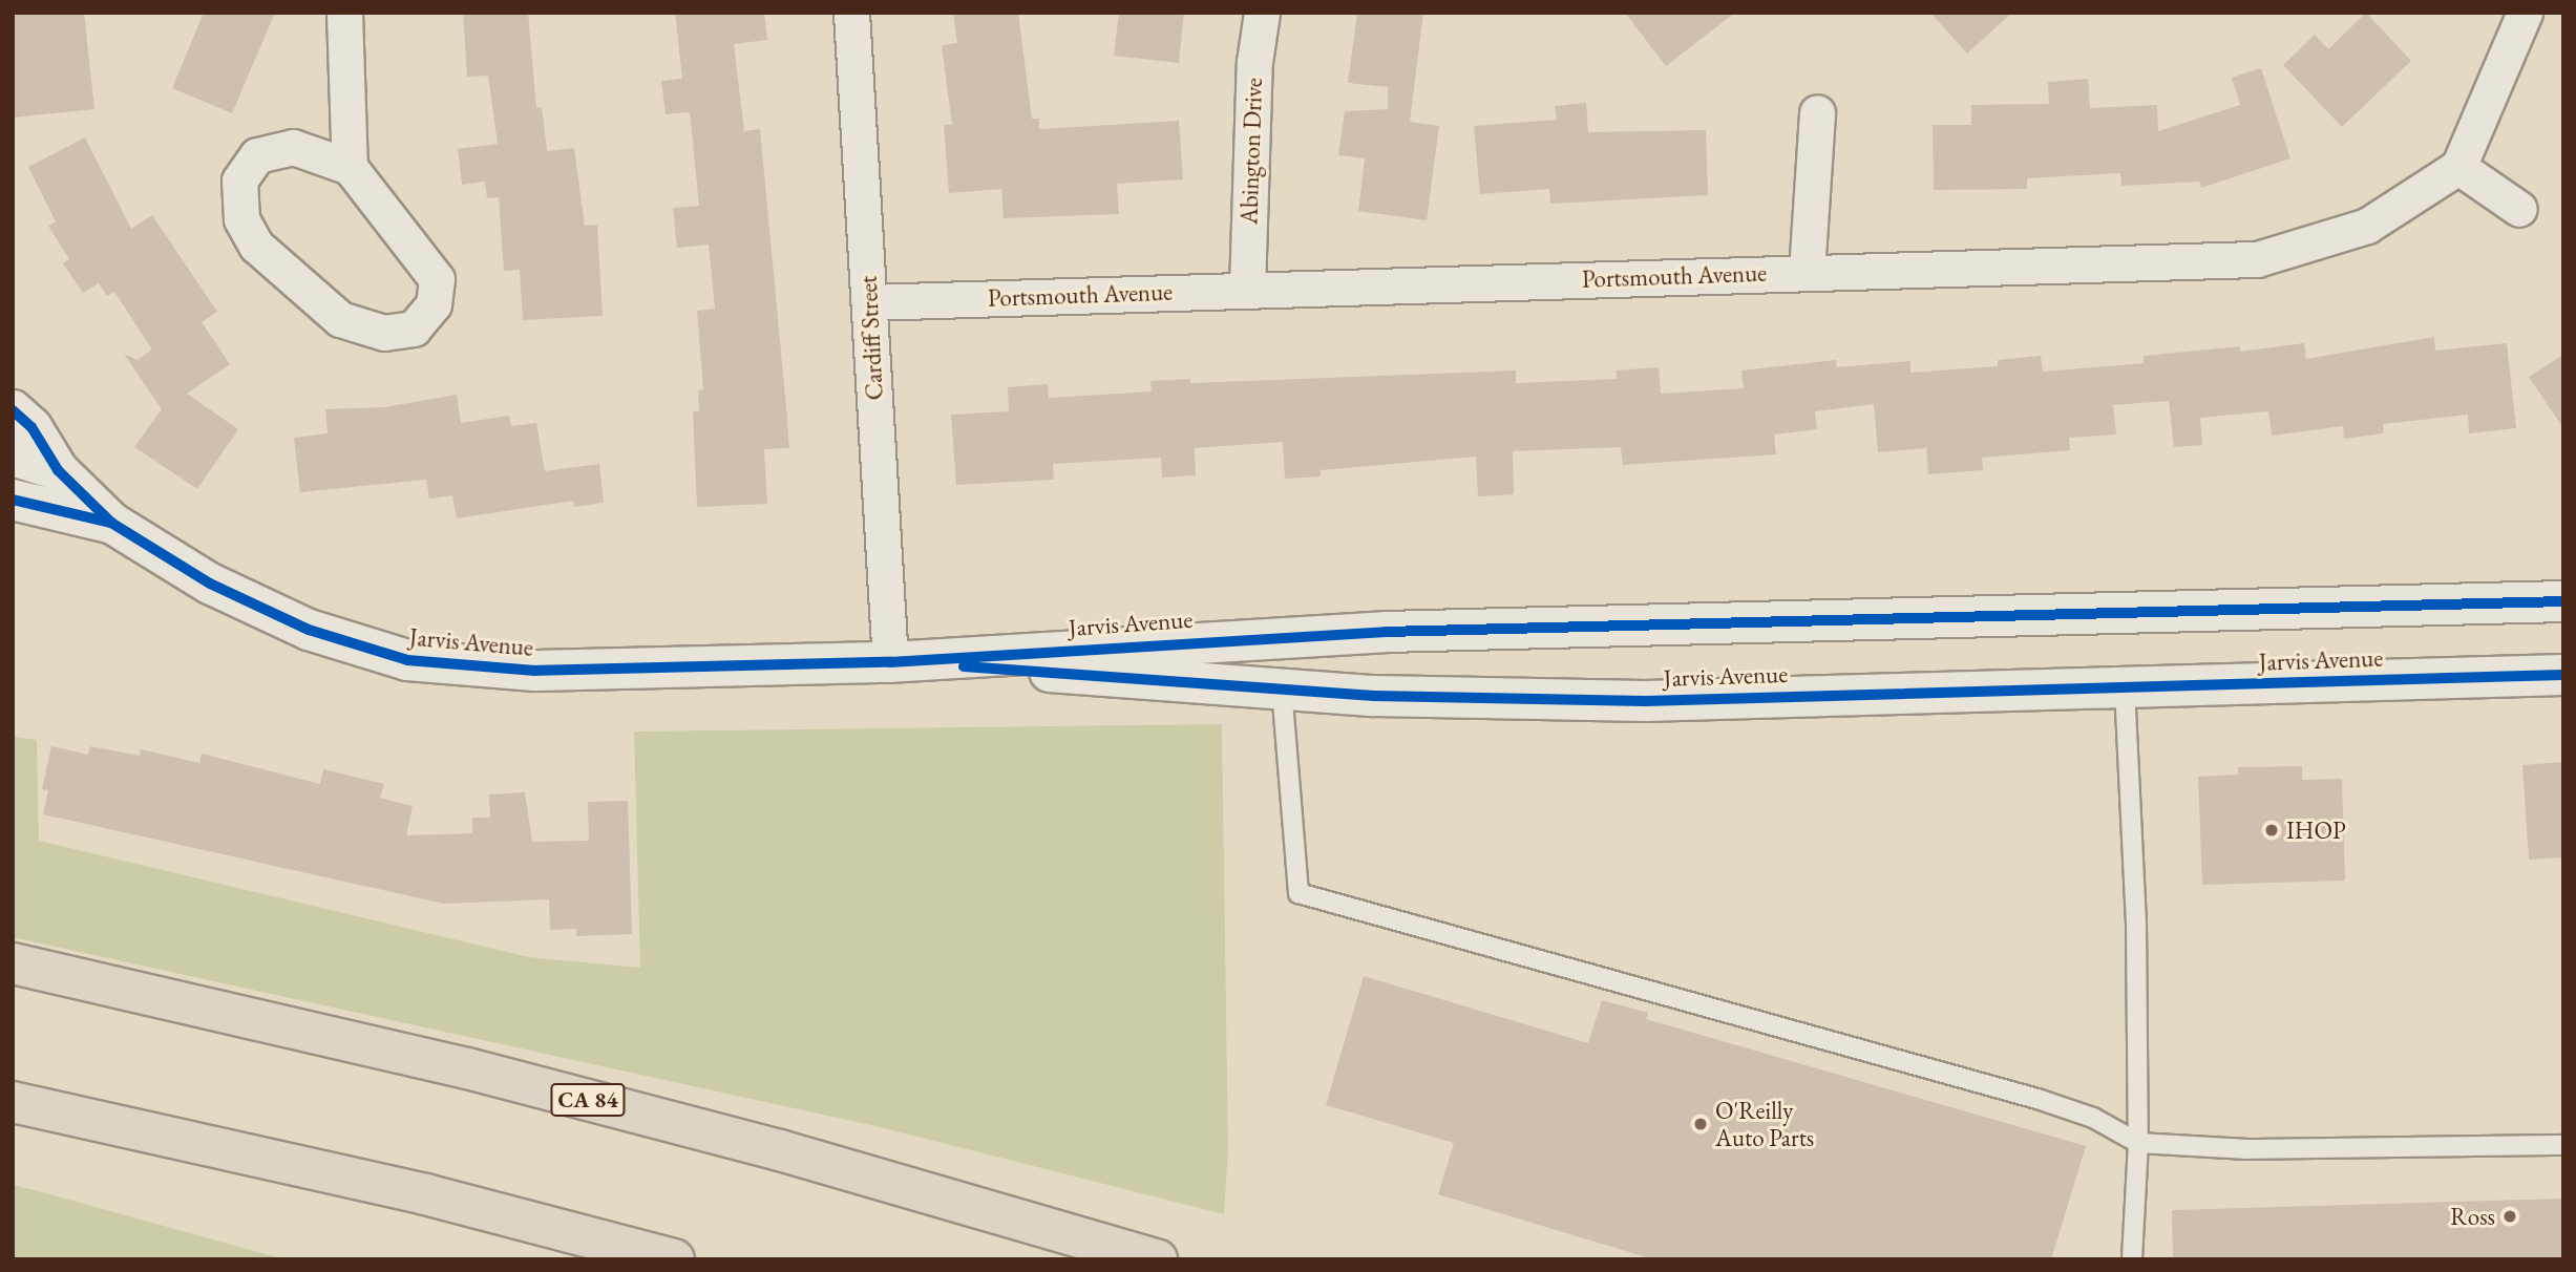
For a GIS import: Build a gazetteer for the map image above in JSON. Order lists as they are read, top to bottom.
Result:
{
  "streets": {
    "highway": ["CA 84"],
    "street": [
      "Abington Drive",
      "Portsmouth Avenue",
      "Cardiff Street",
      "Jarvis Avenue"
    ]
  },
  "crossings": [
    ["Abington Drive", "Portsmouth Avenue"],
    ["Portsmouth Avenue", "Cardiff Street"],
    ["Cardiff Street", "Jarvis Avenue"]
  ],
  "places": ["IHOP", "O'Reilly Auto Parts", "Ross"]
}
